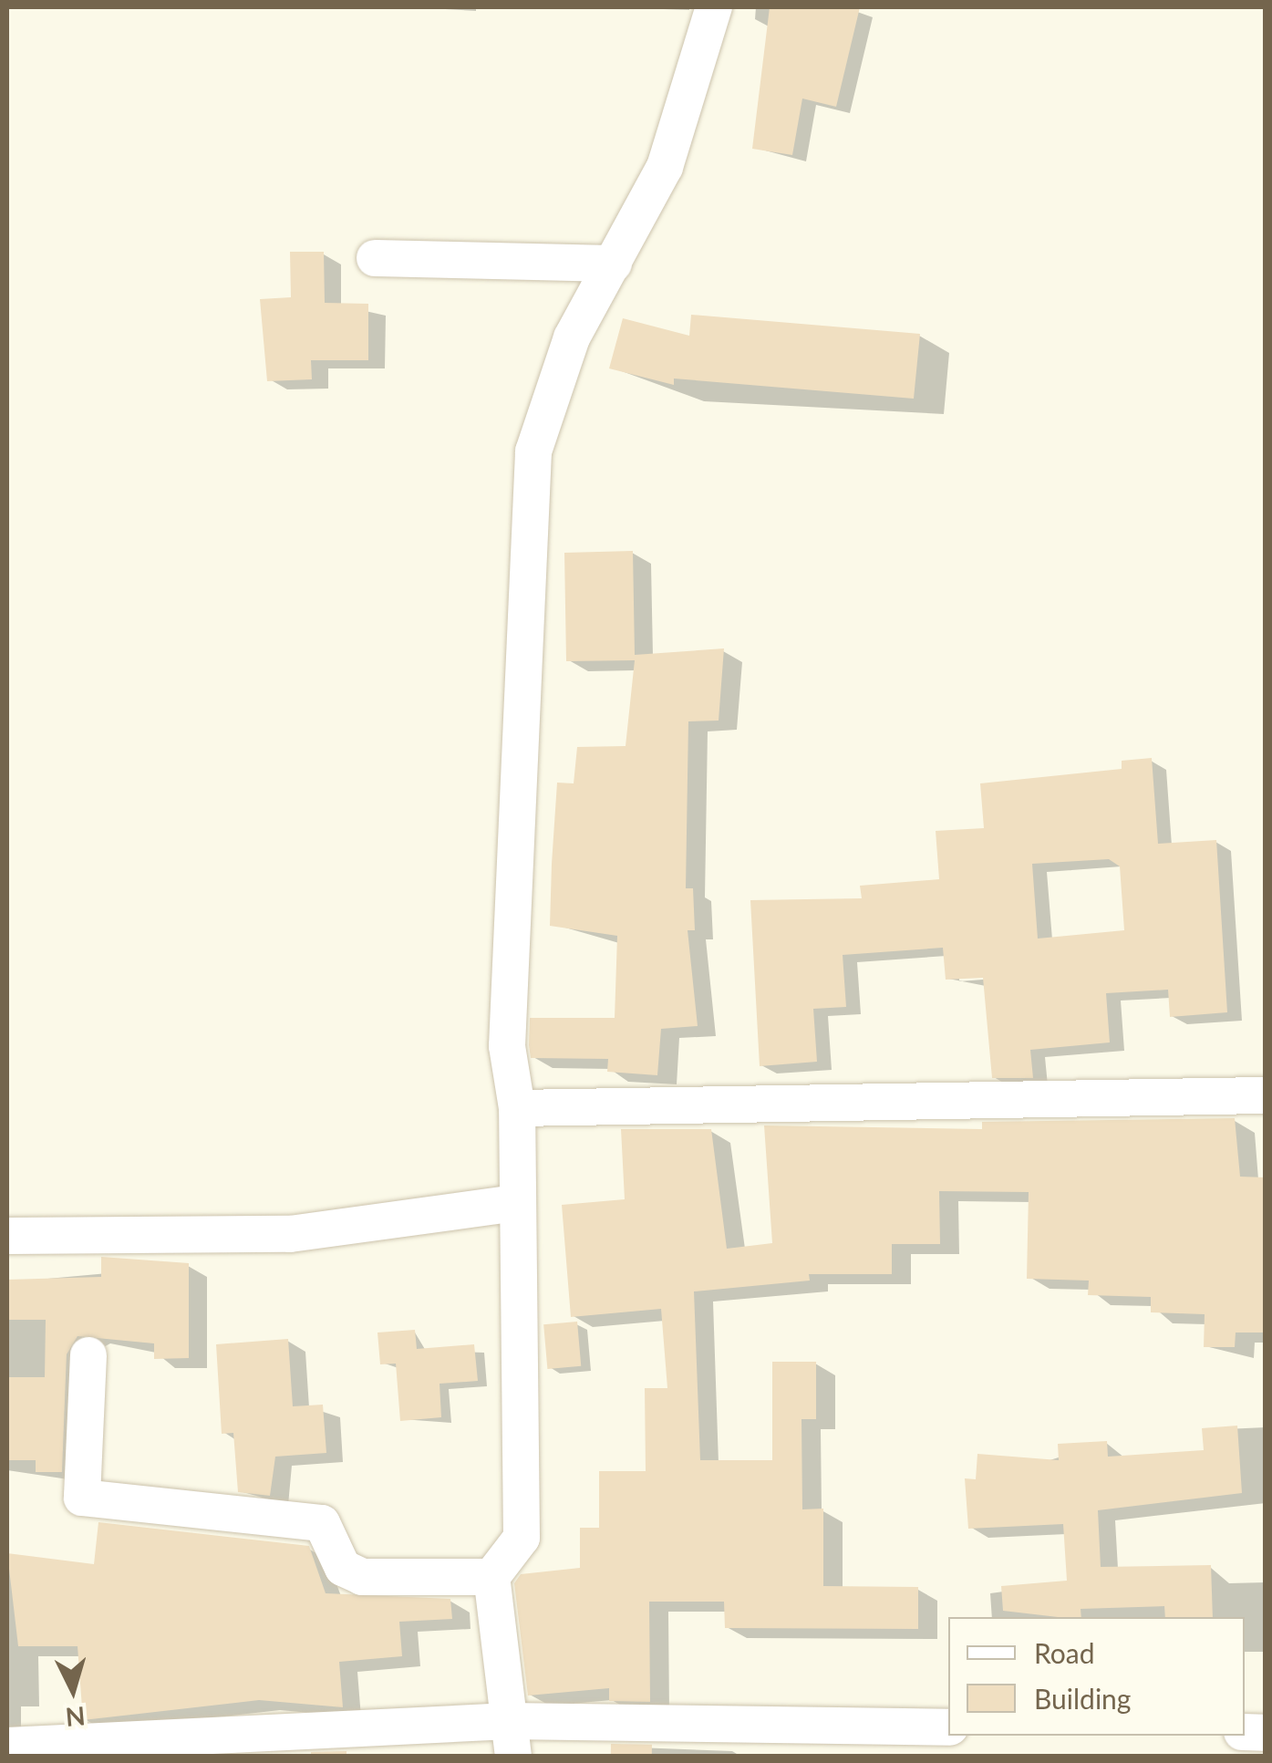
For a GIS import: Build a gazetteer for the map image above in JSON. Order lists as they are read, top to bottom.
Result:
{
  "legend": ["Road", "Building"],
  "north": "bottom"
}
